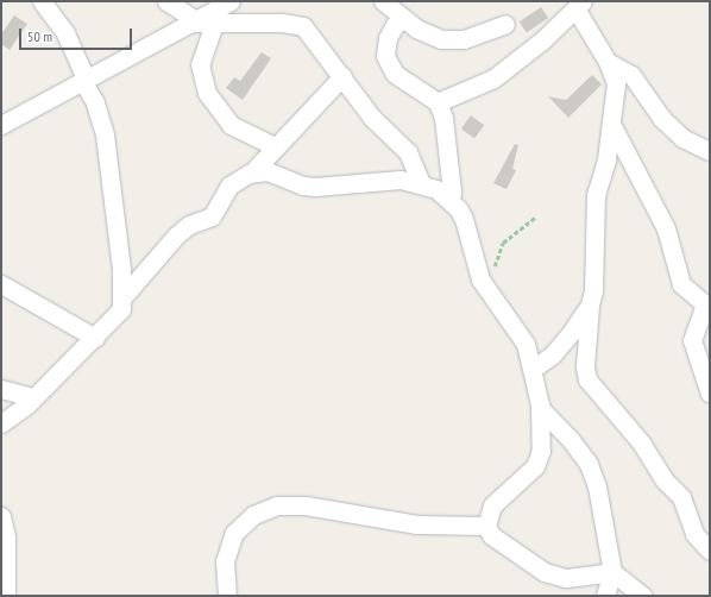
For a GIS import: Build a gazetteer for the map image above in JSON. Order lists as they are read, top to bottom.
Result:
{
  "scale_bar": "50 m"
}
